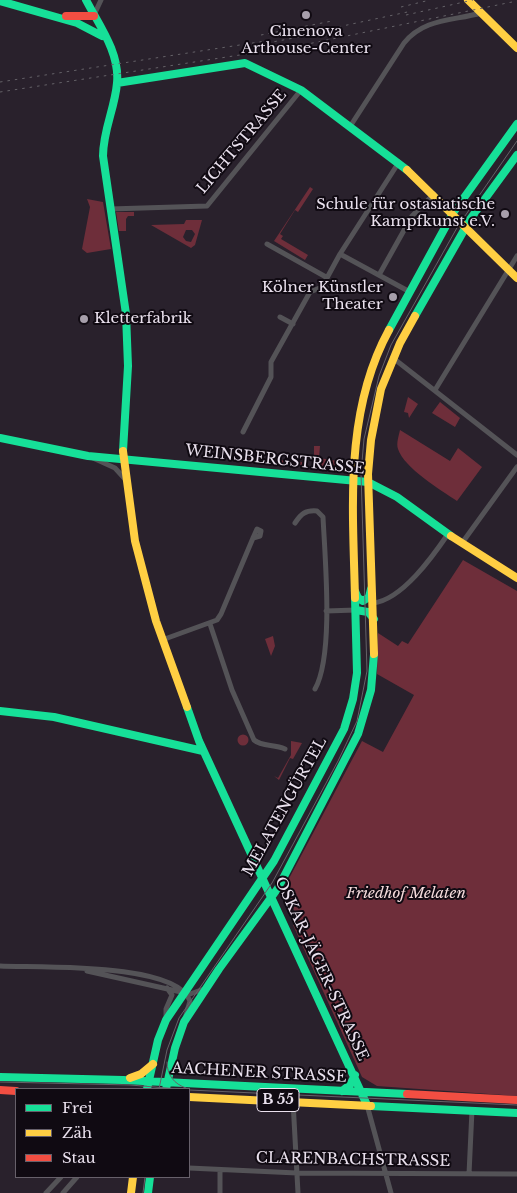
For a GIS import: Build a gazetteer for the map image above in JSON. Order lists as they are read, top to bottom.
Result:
{
  "streets": {
    "main road": [
      "WEINSBERGSTRASSE",
      "MELATENGÜRTEL",
      "OSKAR-JÄGER-STRASSE",
      "AACHENER STRASSE",
      "B 55"
    ],
    "street": ["LICHTSTRASSE", "CLARENBACHSTRASSE"]
  },
  "crossings": [
    ["LICHTSTRASSE", "OSKAR-JÄGER-STRASSE"],
    ["WEINSBERGSTRASSE", "MELATENGÜRTEL"],
    ["WEINSBERGSTRASSE", "OSKAR-JÄGER-STRASSE"],
    ["MELATENGÜRTEL", "OSKAR-JÄGER-STRASSE"],
    ["MELATENGÜRTEL", "AACHENER STRASSE"],
    ["OSKAR-JÄGER-STRASSE", "AACHENER STRASSE"]
  ],
  "parks": ["Friedhof Melaten"],
  "places": [
    "Cinenova Arthouse-Center",
    "Schule für ostasiatische Kampfkunst e.V.",
    "Kölner Künstler Theater",
    "Kletterfabrik"
  ],
  "legend": ["Frei", "Zäh", "Stau"]
}
